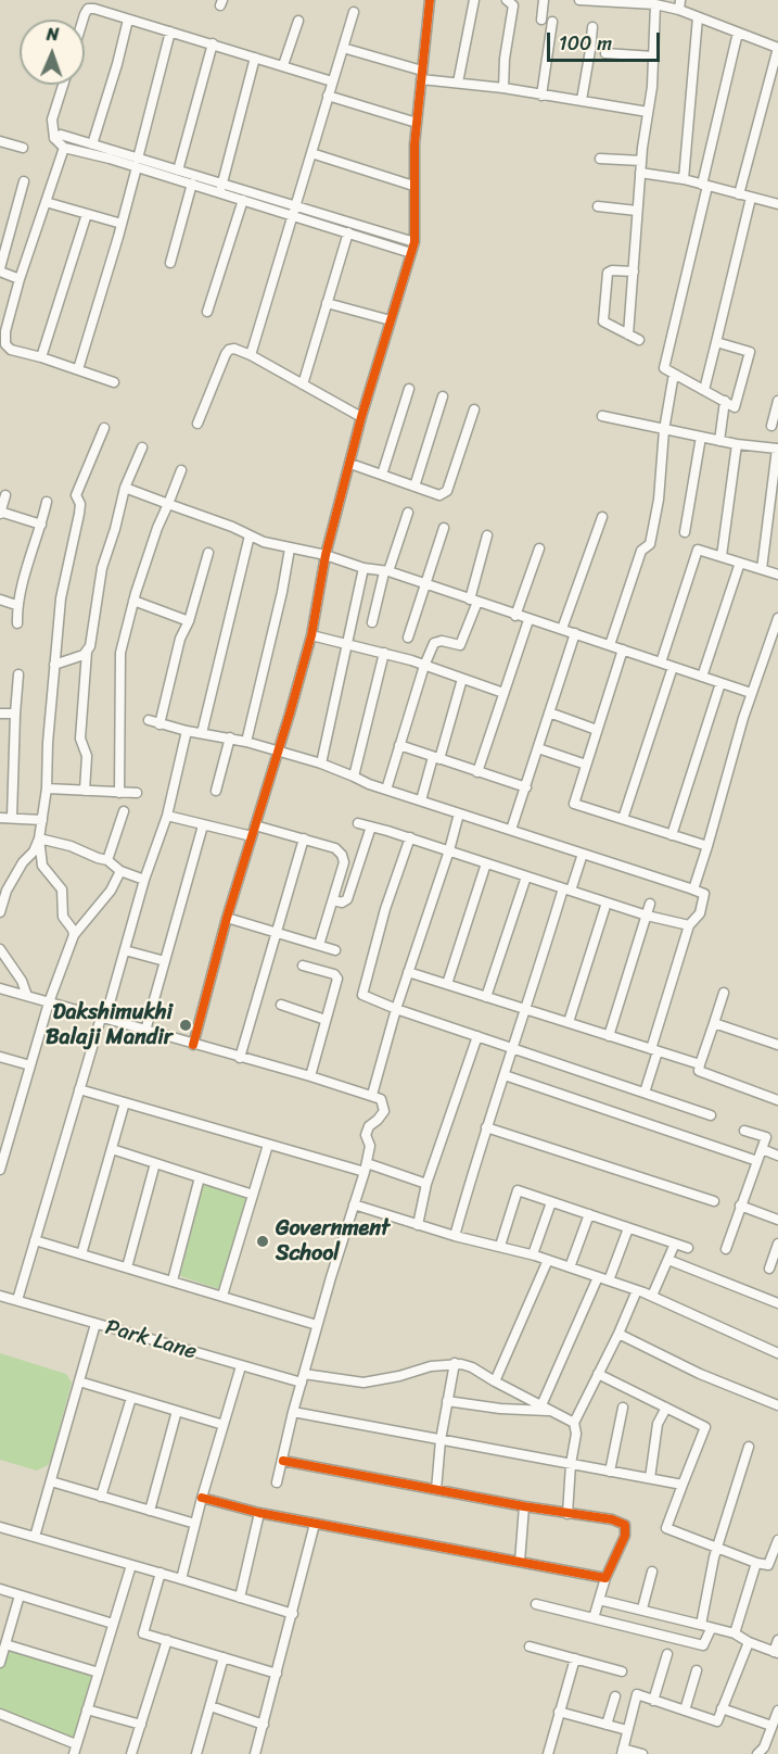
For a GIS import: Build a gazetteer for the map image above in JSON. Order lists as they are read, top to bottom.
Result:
{
  "streets": {
    "street": ["Park Lane"]
  },
  "places": ["Dakshimukhi Balaji Mandir", "Government School"],
  "scale_bar": "100 m",
  "north": "top"
}
